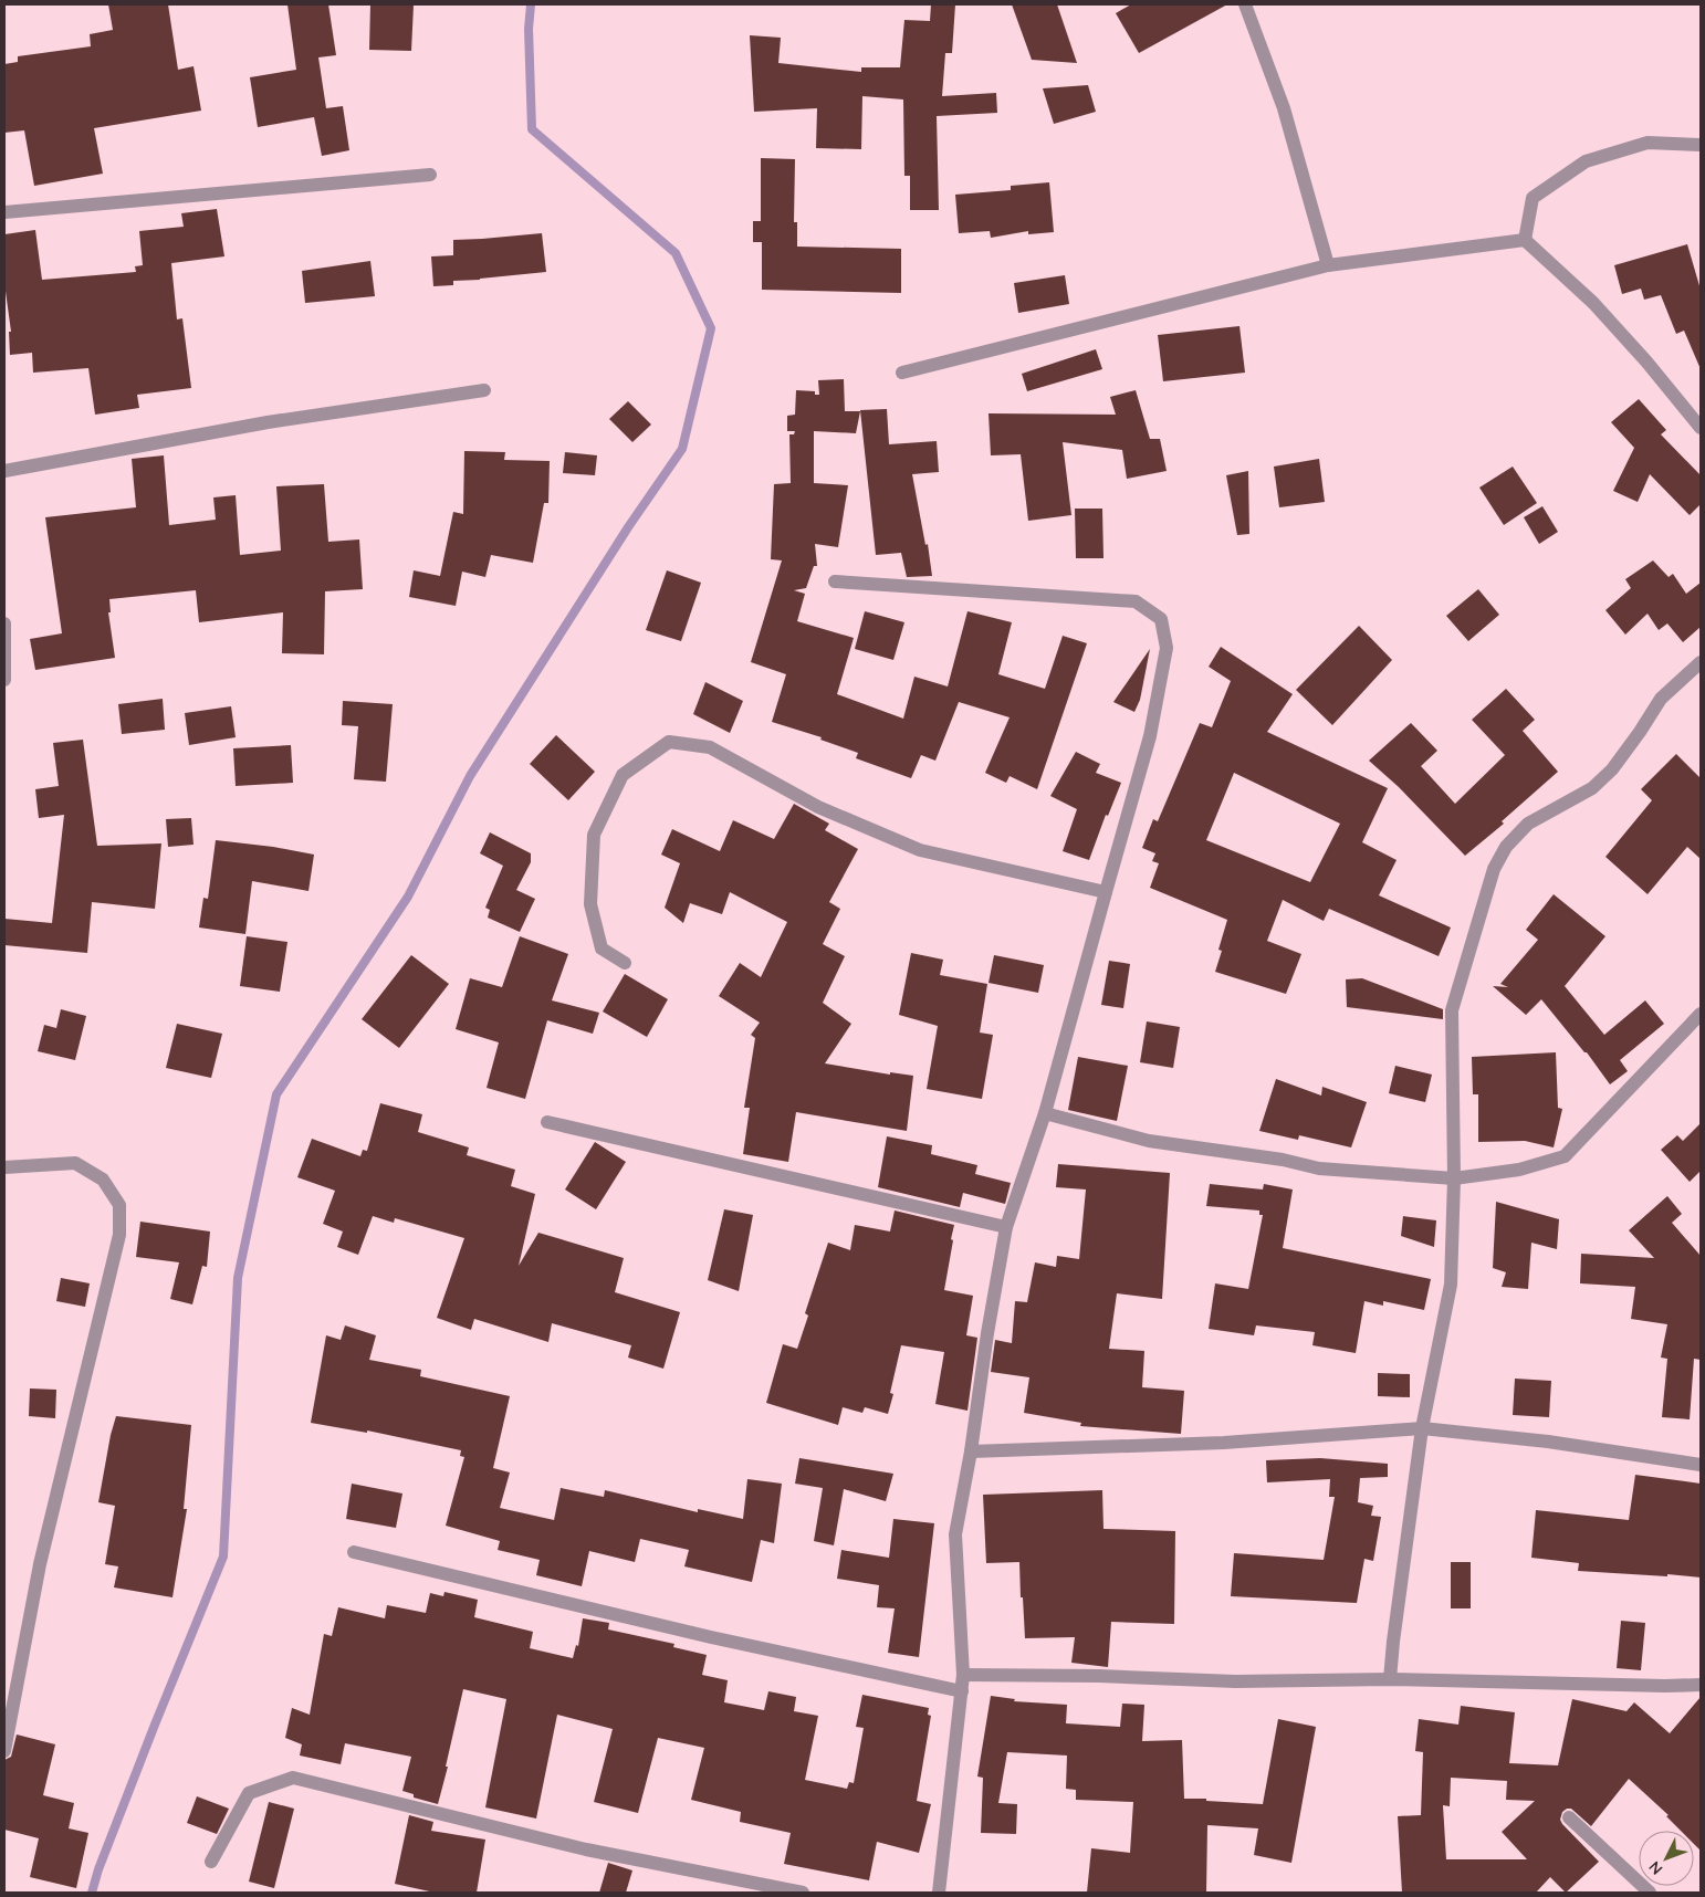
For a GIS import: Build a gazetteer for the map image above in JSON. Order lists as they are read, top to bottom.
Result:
{
  "north": "bottom left"
}
